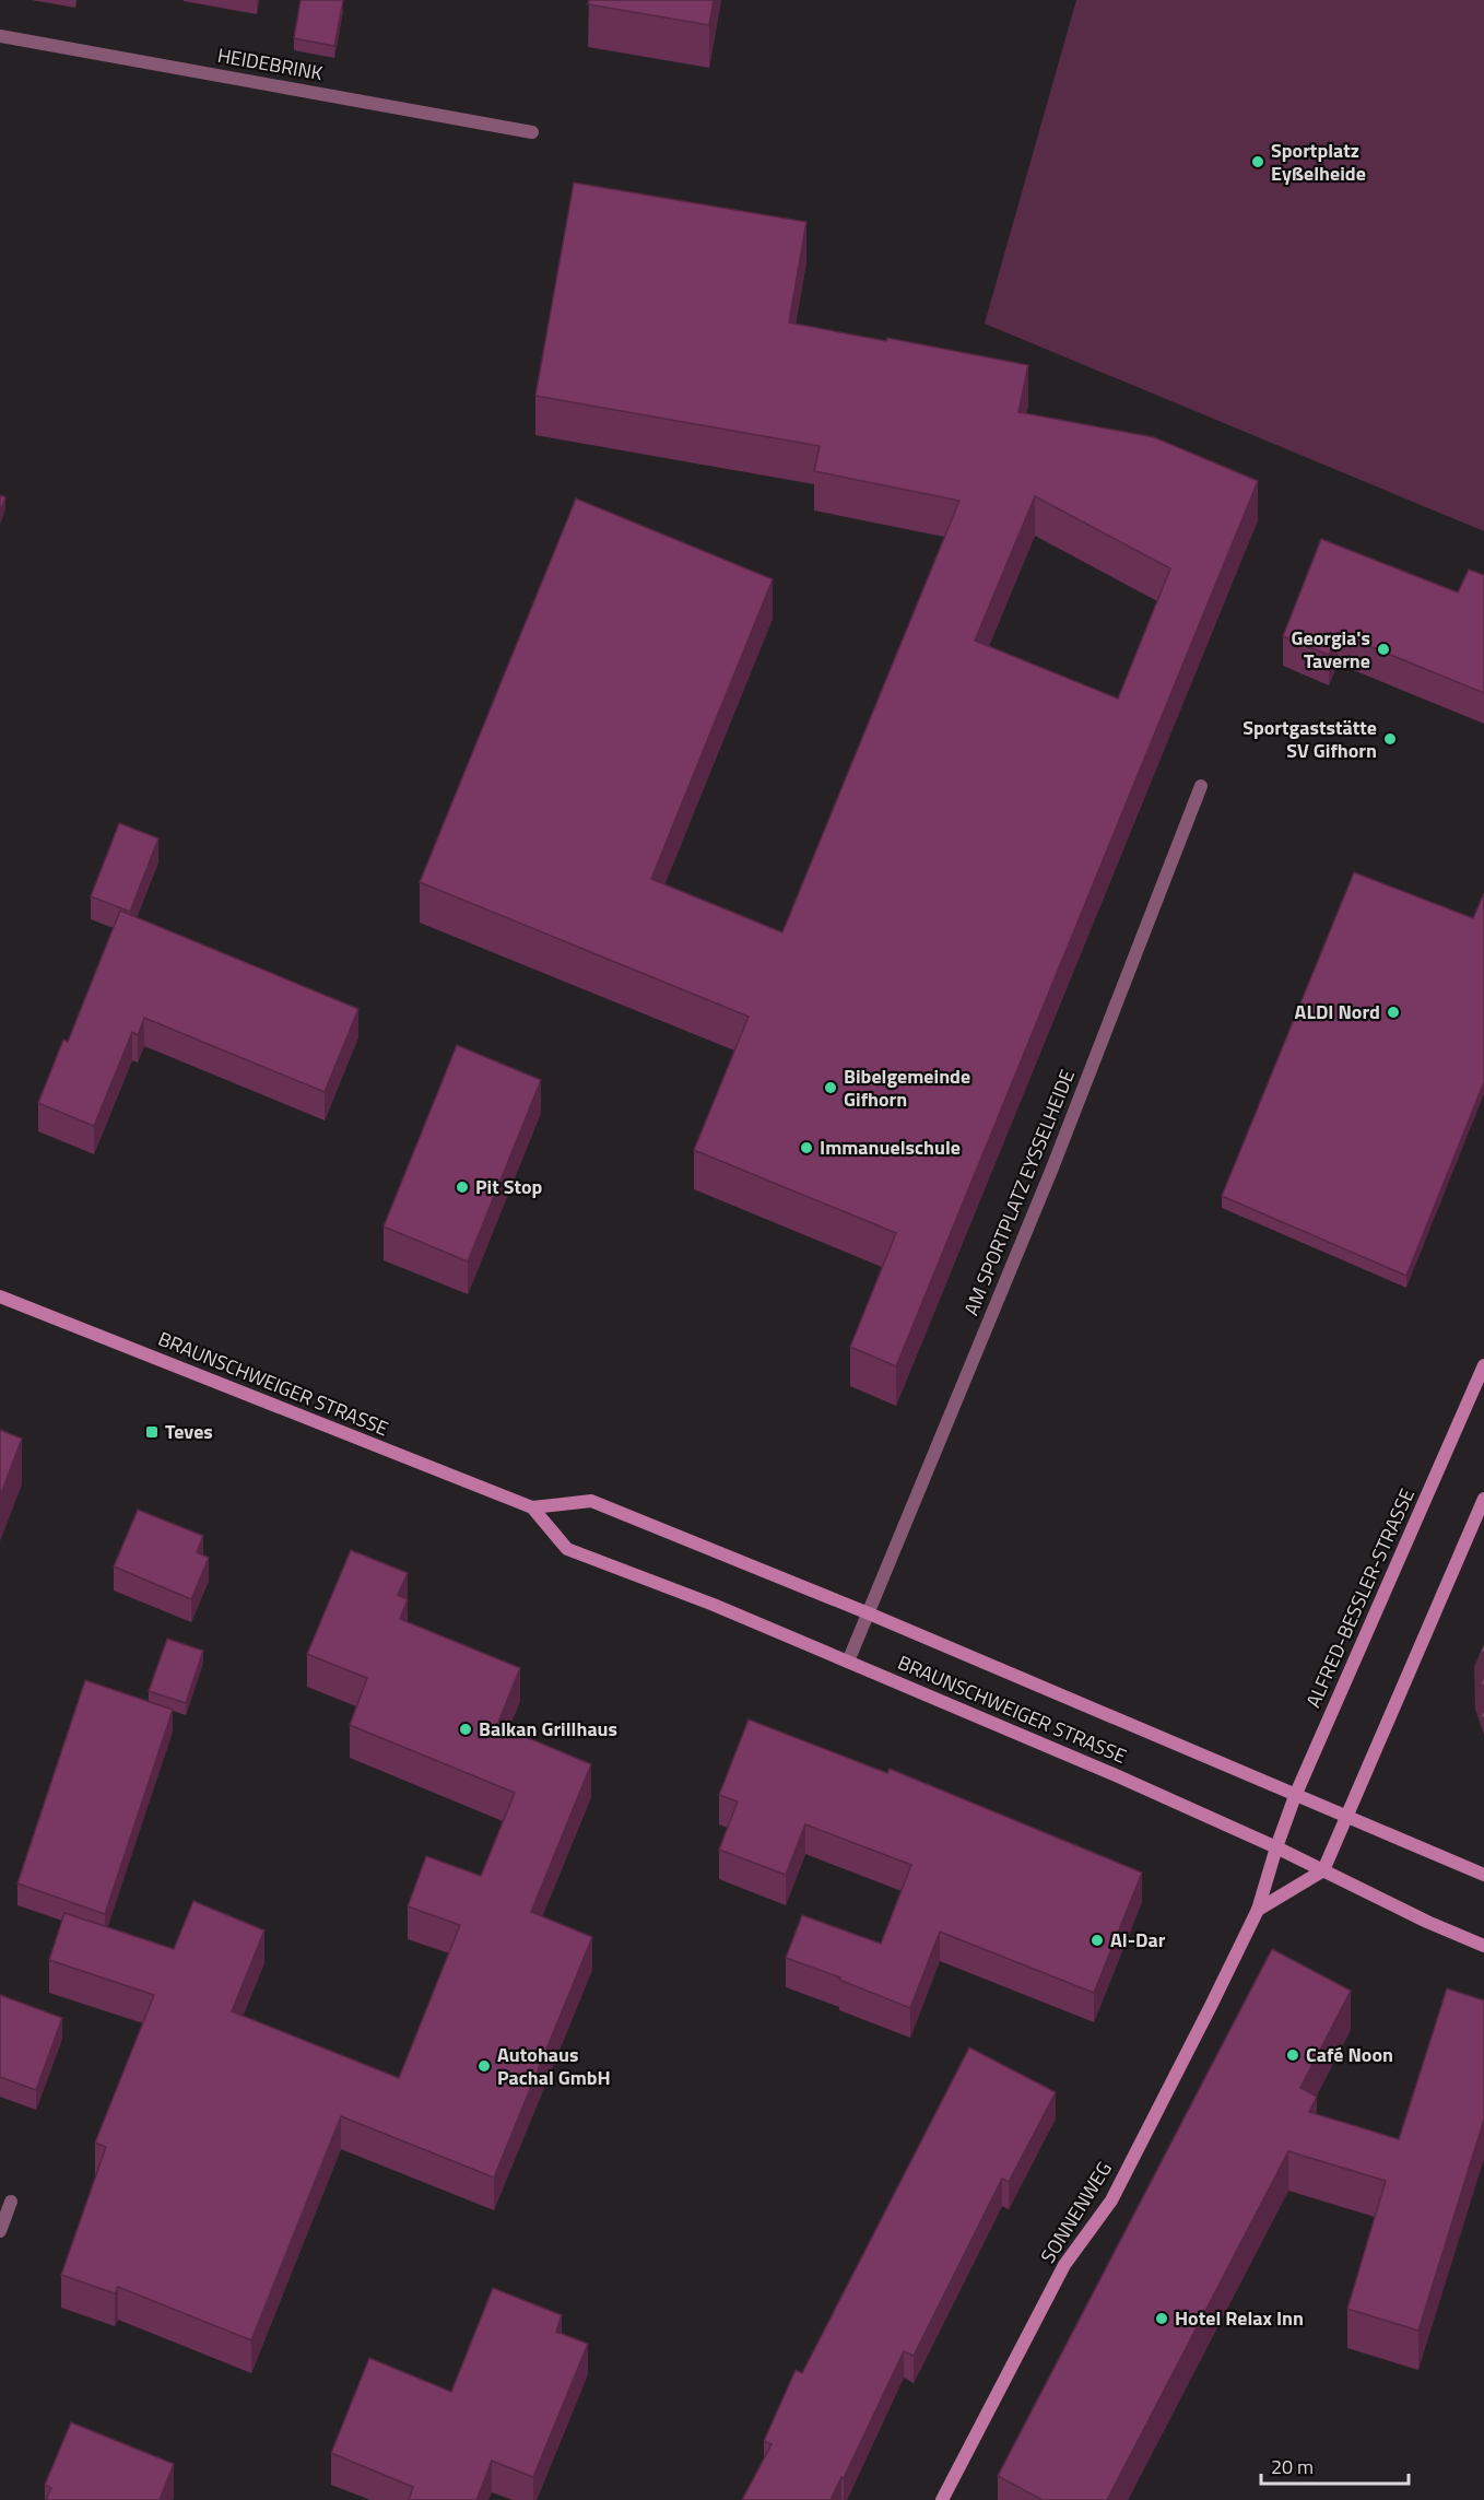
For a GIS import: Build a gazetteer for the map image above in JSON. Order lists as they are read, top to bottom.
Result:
{
  "streets": {
    "street": [
      "HEIDEBRINK",
      "AM SPORTPLATZ EYSSELHEIDE",
      "BRAUNSCHWEIGER STRASSE",
      "ALFRED-BESSLER-STRASSE",
      "SONNENWEG"
    ]
  },
  "crossings": [
    ["AM SPORTPLATZ EYSSELHEIDE", "BRAUNSCHWEIGER STRASSE"],
    ["BRAUNSCHWEIGER STRASSE", "ALFRED-BESSLER-STRASSE"],
    ["BRAUNSCHWEIGER STRASSE", "SONNENWEG"],
    ["ALFRED-BESSLER-STRASSE", "SONNENWEG"]
  ],
  "places": {
    "other": [
      "Sportplatz Eyßelheide",
      "Georgia's Taverne",
      "Sportgaststätte SV Gifhorn",
      "ALDI Nord",
      "Bibelgemeinde Gifhorn",
      "Immanuelschule",
      "Pit Stop",
      "Balkan Grillhaus",
      "Al-Dar",
      "Café Noon",
      "Autohaus Pachal GmbH",
      "Hotel Relax Inn"
    ],
    "transit": ["Teves"]
  },
  "scale_bar": "20 m"
}
